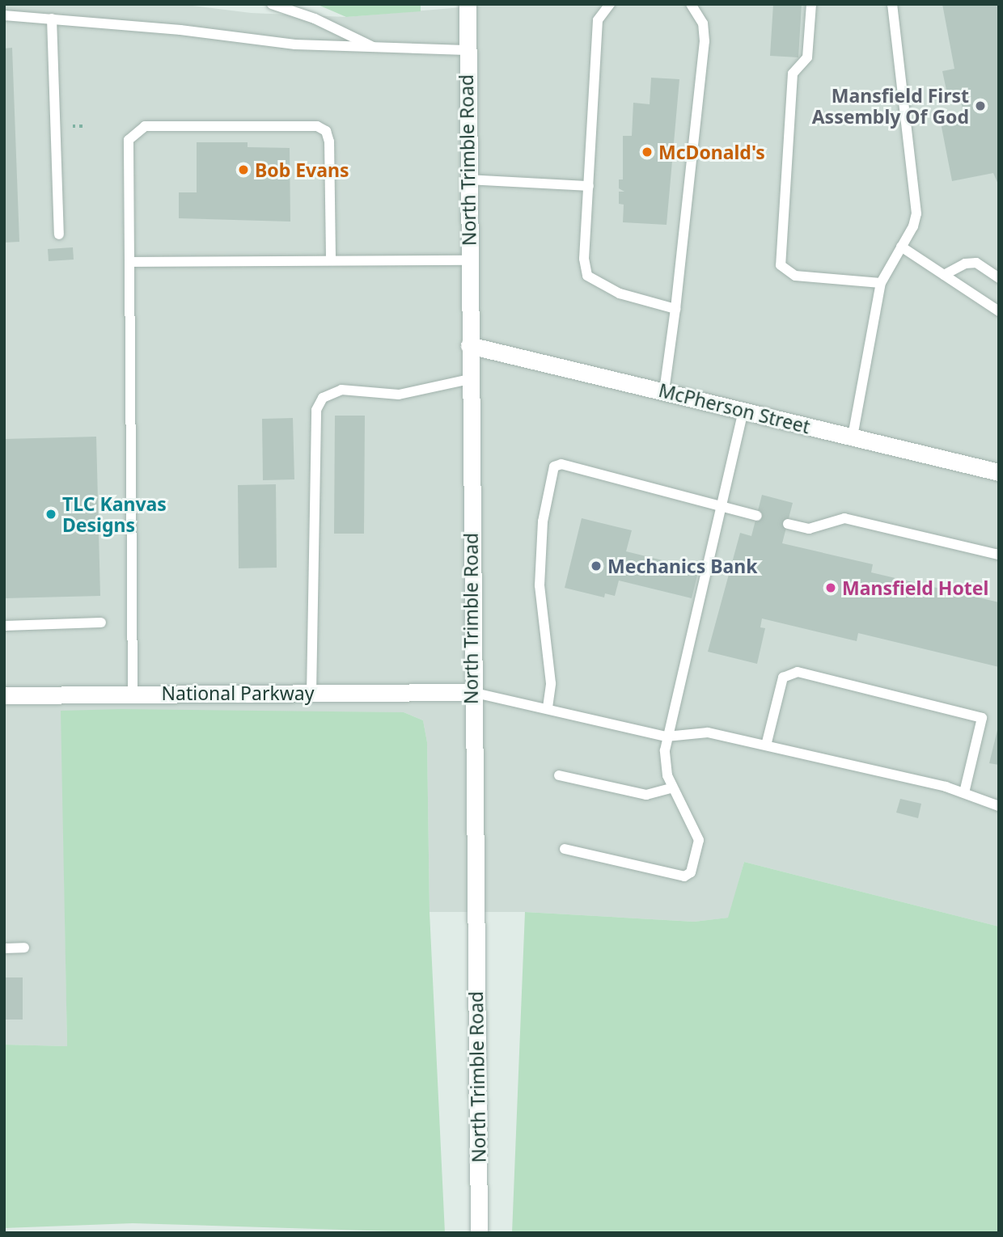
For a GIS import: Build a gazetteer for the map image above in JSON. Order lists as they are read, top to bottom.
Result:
{
  "streets": {
    "main road": ["North Trimble Road", "McPherson Street", "National Parkway"]
  },
  "crossings": [
    ["North Trimble Road", "McPherson Street"],
    ["North Trimble Road", "National Parkway"]
  ],
  "places": [
    "Mansfield First Assembly Of God",
    "McDonald's",
    "Bob Evans",
    "TLC Kanvas Designs",
    "Mechanics Bank",
    "Mansfield Hotel"
  ]
}
